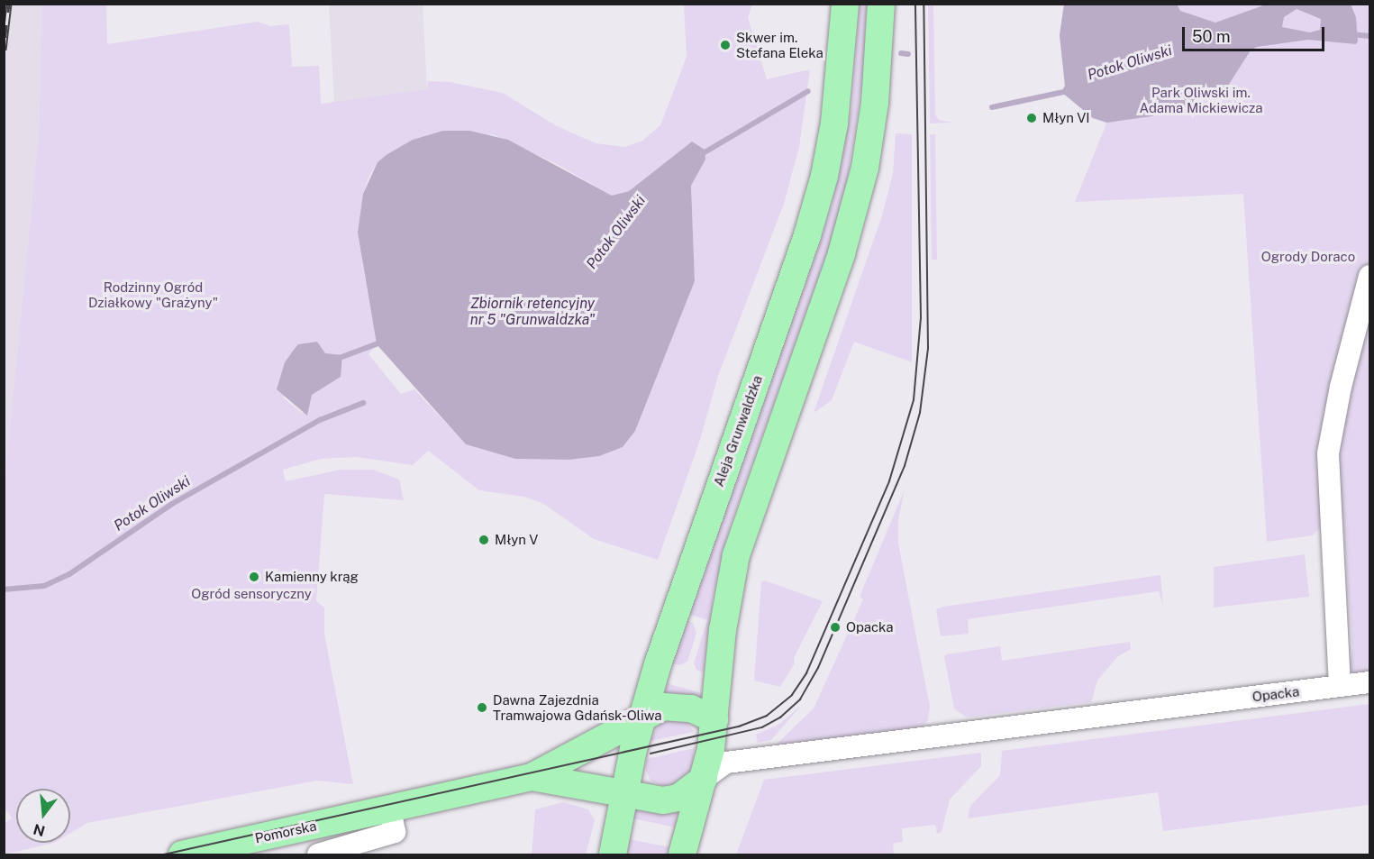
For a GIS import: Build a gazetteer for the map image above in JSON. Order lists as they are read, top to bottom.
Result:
{
  "streets": {
    "main road": ["Aleja Grunwaldzka", "Pomorska"],
    "street": ["Opacka"]
  },
  "crossings": [
    ["Aleja Grunwaldzka", "Pomorska"],
    ["Opacka", "Pomorska"]
  ],
  "water": ["Potok Oliwski", "Zbiornik retencyjny nr 5 \"Grunwaldzka\""],
  "parks": [
    "Park Oliwski im. Adama Mickiewicza",
    "Ogrody Doraco",
    "Rodzinny Ogród Działkowy \"Grażyny\"",
    "Ogród sensoryczny"
  ],
  "places": [
    "Skwer im. Stefana Eleka",
    "Młyn VI",
    "Młyn V",
    "Kamienny krąg",
    "Opacka",
    "Dawna Zajezdnia Tramwajowa Gdańsk-Oliwa"
  ],
  "scale_bar": "50 m",
  "north": "bottom"
}
